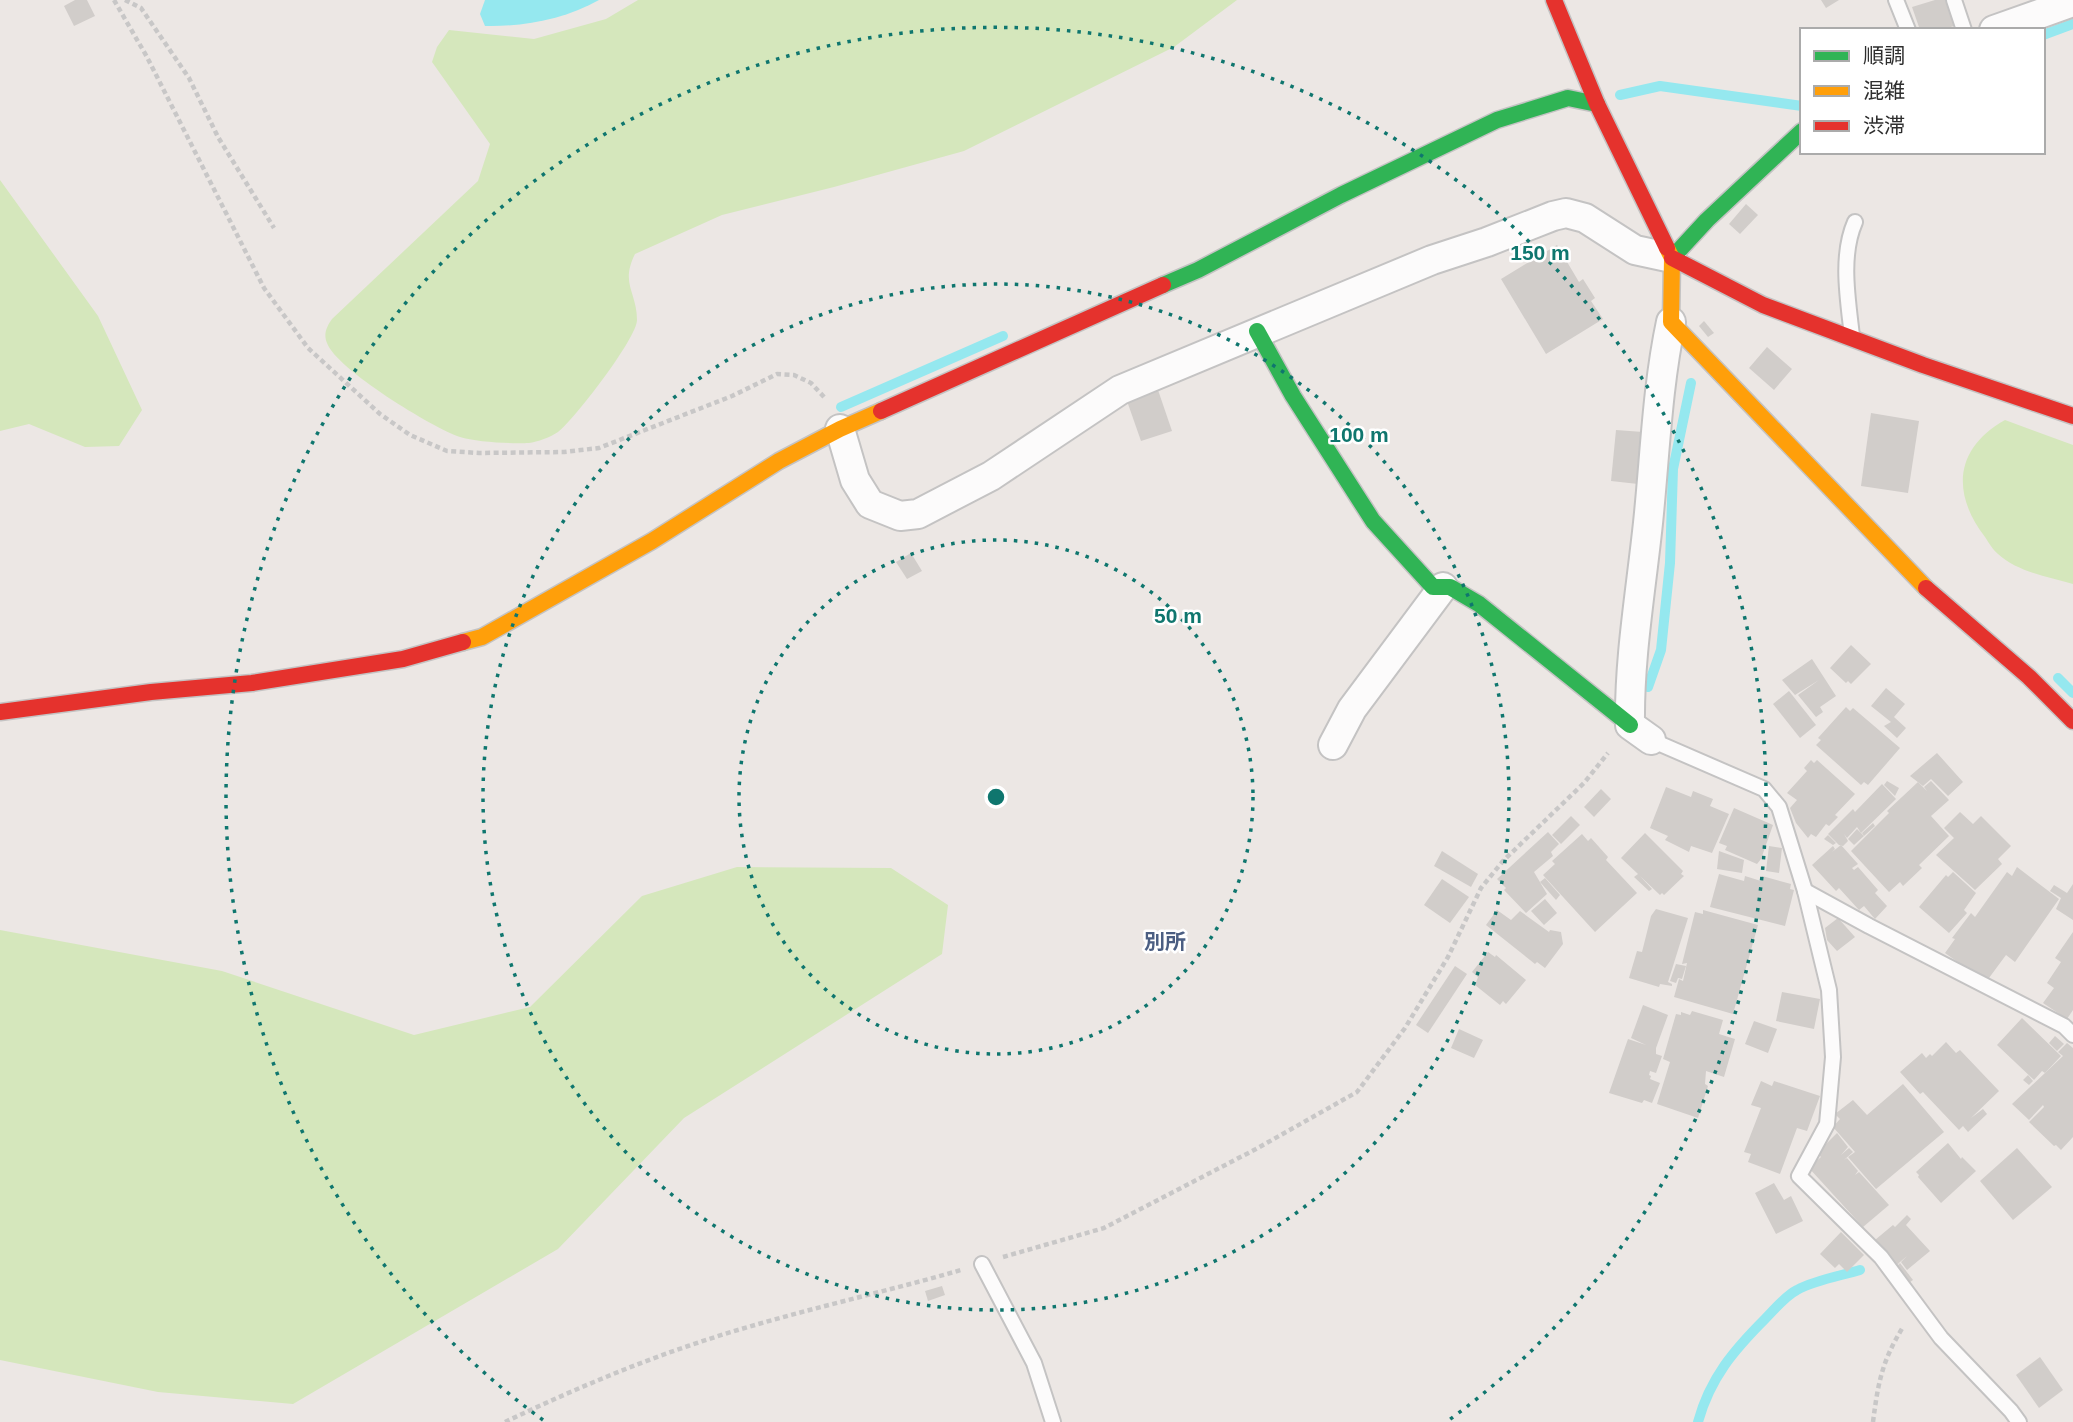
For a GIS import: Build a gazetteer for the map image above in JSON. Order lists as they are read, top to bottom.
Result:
{
  "districts": ["別所"],
  "legend": ["順調", "混雑", "渋滞"],
  "rings": ["150 m", "100 m", "50 m"]
}
